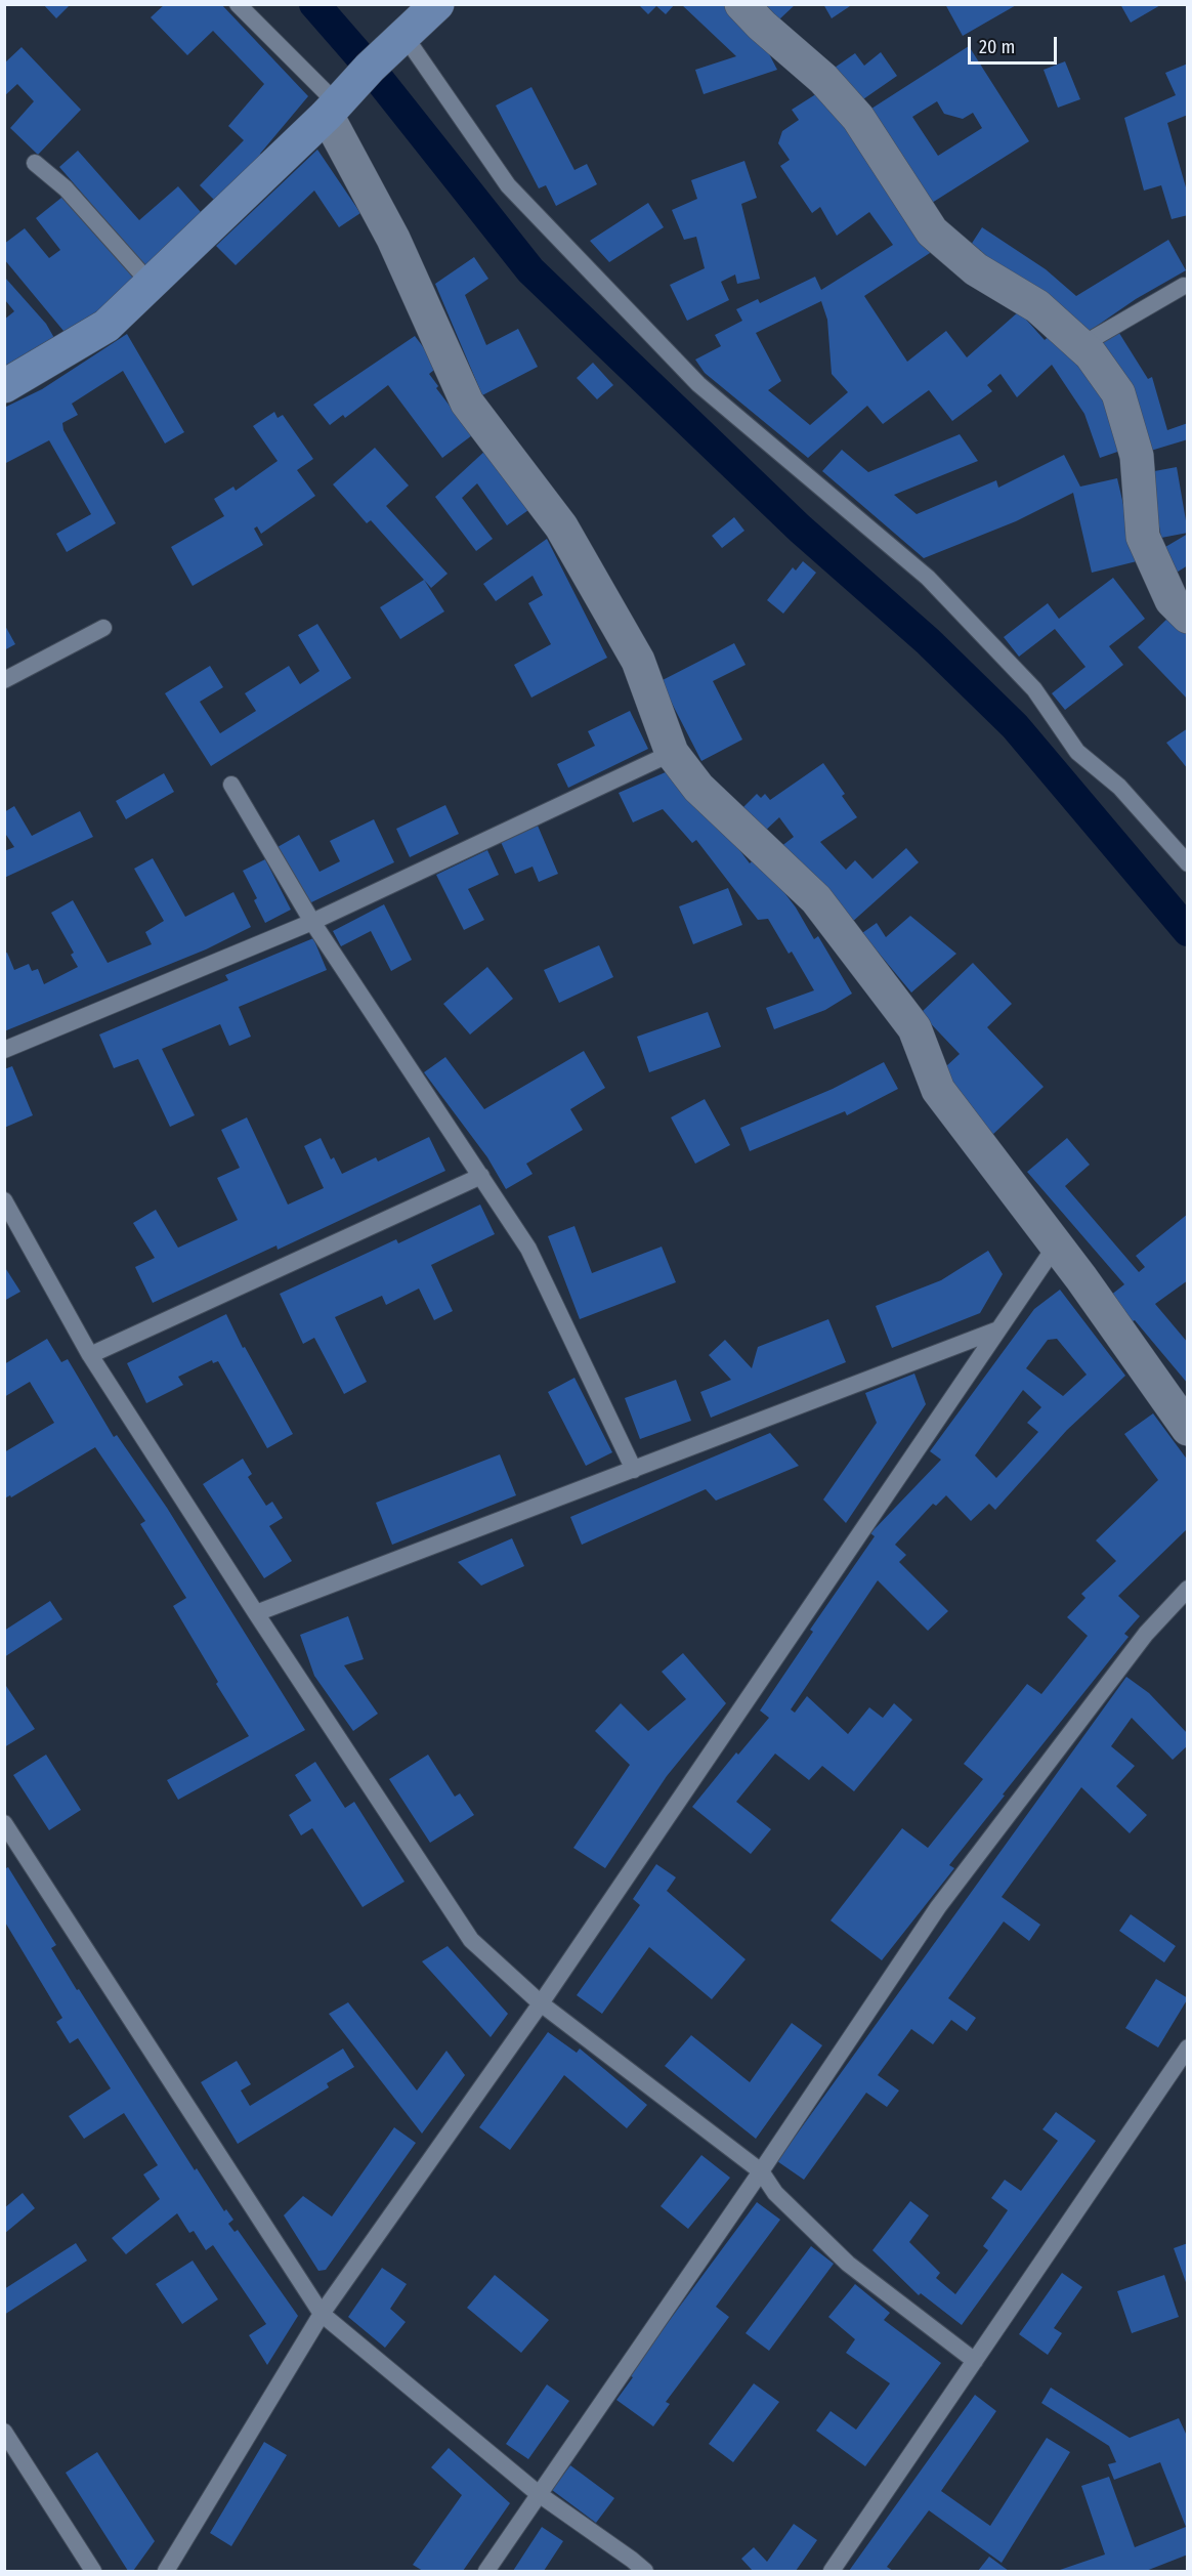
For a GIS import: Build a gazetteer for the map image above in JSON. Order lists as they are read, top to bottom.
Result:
{
  "scale_bar": "20 m"
}
